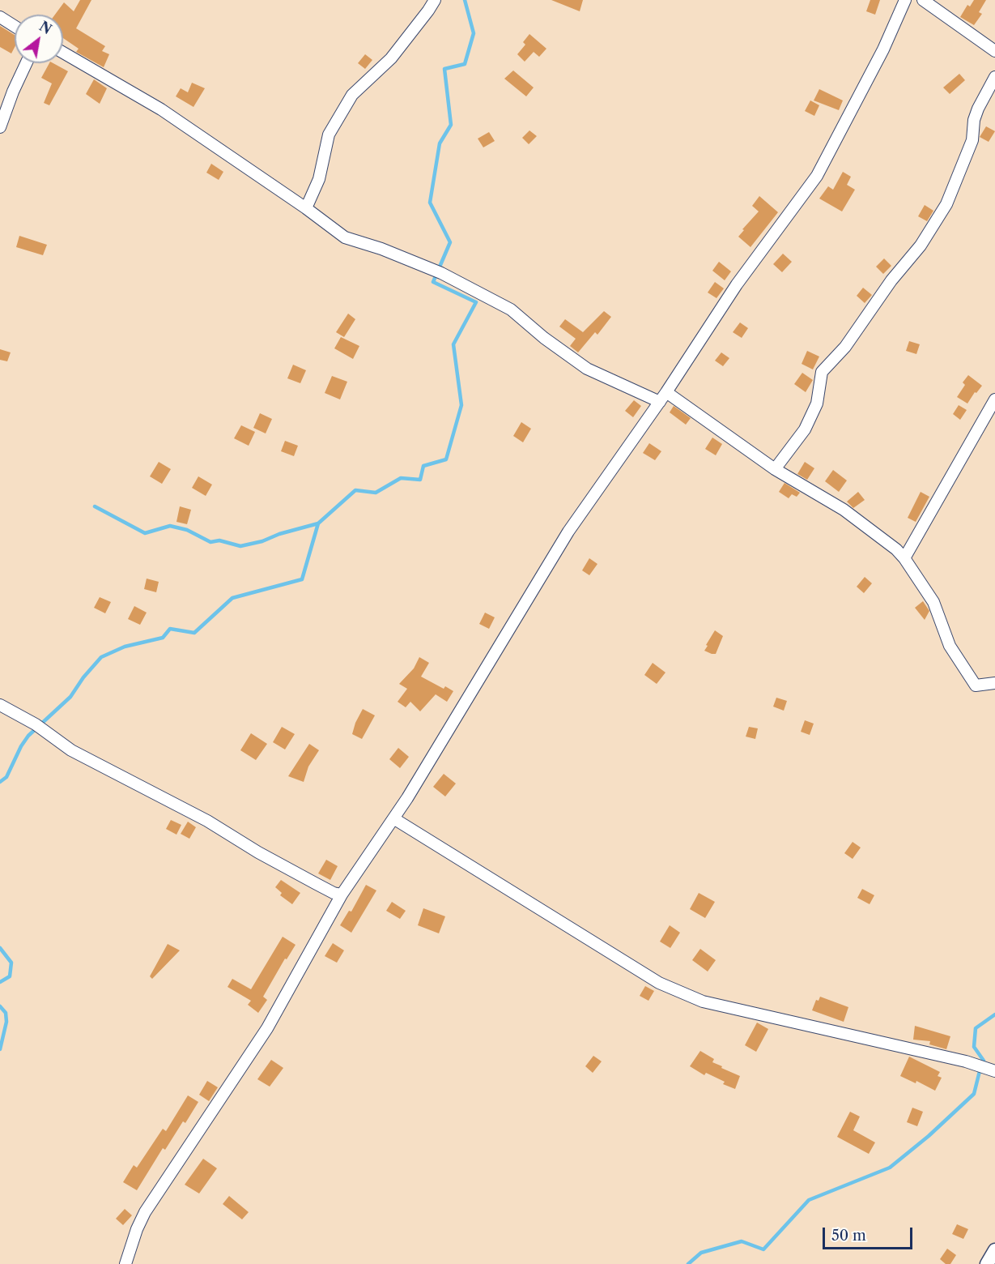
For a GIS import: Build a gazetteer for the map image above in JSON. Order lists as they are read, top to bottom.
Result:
{
  "scale_bar": "50 m",
  "north": "top right"
}
